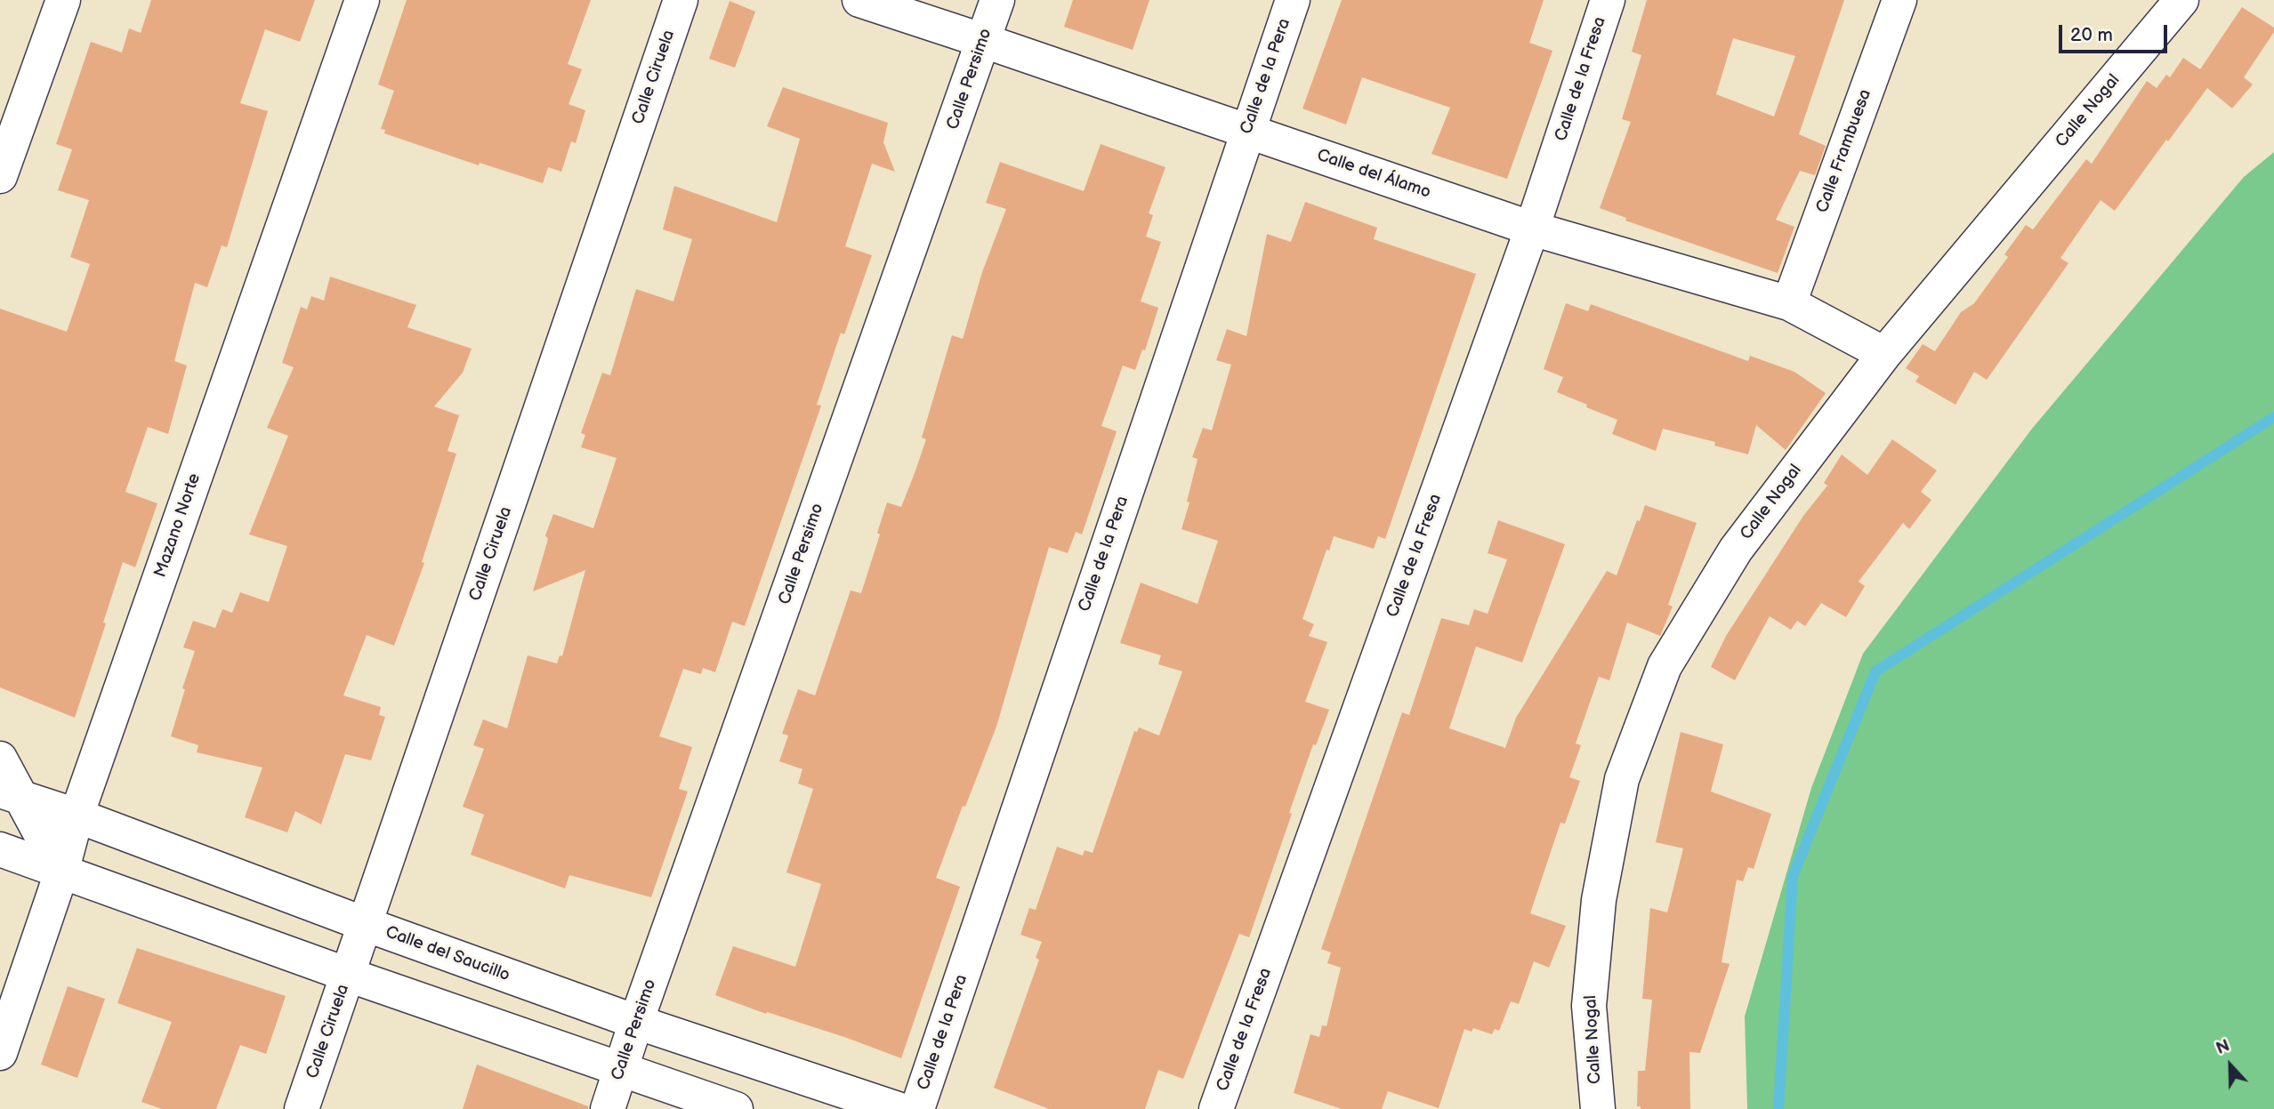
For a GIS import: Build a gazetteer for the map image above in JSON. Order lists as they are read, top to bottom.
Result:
{
  "streets": {
    "street": [
      "Calle de la Pera",
      "Calle Ciruela",
      "Calle Persimo",
      "Calle de la Fresa",
      "Calle Nogal",
      "Calle Frambuesa",
      "Calle del Álamo",
      "Mazano Norte",
      "Calle del Saucillo"
    ]
  },
  "crossings": [
    ["Calle de la Pera", "Calle del Álamo"],
    ["Calle Ciruela", "Calle del Saucillo"],
    ["Calle Persimo", "Calle del Álamo"],
    ["Calle Persimo", "Calle del Saucillo"],
    ["Calle de la Fresa", "Calle del Álamo"],
    ["Calle Nogal", "Calle del Álamo"],
    ["Calle Frambuesa", "Calle del Álamo"],
    ["Mazano Norte", "Calle del Saucillo"]
  ],
  "scale_bar": "20 m",
  "north": "top"
}
